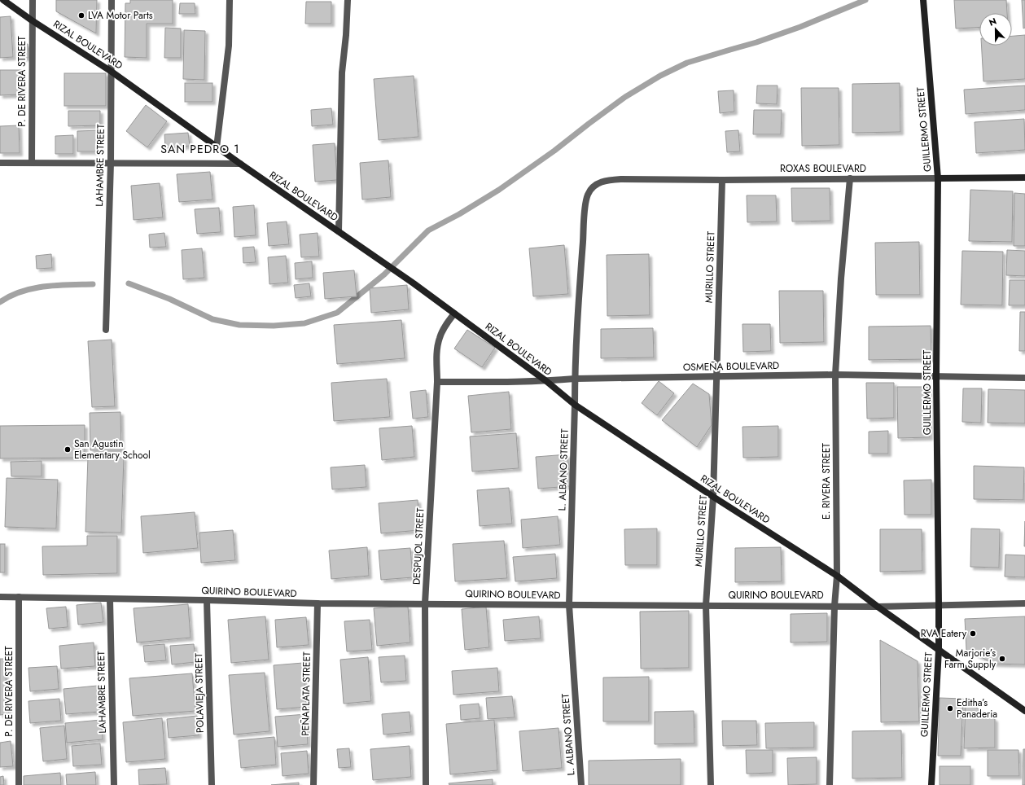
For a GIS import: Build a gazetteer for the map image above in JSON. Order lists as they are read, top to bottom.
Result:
{
  "streets": {
    "main road": ["RIZAL BOULEVARD", "GUILLERMO STREET", "ROXAS BOULEVARD"],
    "street": [
      "P. DE RIVERA STREET",
      "LAHAMBRE STREET",
      "MURILLO STREET",
      "OSMEÑA BOULEVARD",
      "L. ALBANO STREET",
      "E. RIVERA STREET",
      "DESPUJOL STREET",
      "QUIRINO BOULEVARD",
      "POLAVIEJA STREET",
      "PEÑAPLATA STREET"
    ]
  },
  "crossings": [
    ["RIZAL BOULEVARD", "P. DE RIVERA STREET"],
    ["RIZAL BOULEVARD", "GUILLERMO STREET"],
    ["RIZAL BOULEVARD", "LAHAMBRE STREET"],
    ["RIZAL BOULEVARD", "MURILLO STREET"],
    ["RIZAL BOULEVARD", "OSMEÑA BOULEVARD"],
    ["RIZAL BOULEVARD", "L. ALBANO STREET"],
    ["RIZAL BOULEVARD", "E. RIVERA STREET"],
    ["RIZAL BOULEVARD", "DESPUJOL STREET"],
    ["RIZAL BOULEVARD", "QUIRINO BOULEVARD"],
    ["P. DE RIVERA STREET", "QUIRINO BOULEVARD"],
    ["GUILLERMO STREET", "ROXAS BOULEVARD"],
    ["GUILLERMO STREET", "OSMEÑA BOULEVARD"],
    ["GUILLERMO STREET", "QUIRINO BOULEVARD"],
    ["LAHAMBRE STREET", "QUIRINO BOULEVARD"],
    ["ROXAS BOULEVARD", "MURILLO STREET"],
    ["ROXAS BOULEVARD", "L. ALBANO STREET"],
    ["ROXAS BOULEVARD", "E. RIVERA STREET"],
    ["MURILLO STREET", "OSMEÑA BOULEVARD"],
    ["MURILLO STREET", "QUIRINO BOULEVARD"],
    ["OSMEÑA BOULEVARD", "L. ALBANO STREET"],
    ["OSMEÑA BOULEVARD", "E. RIVERA STREET"],
    ["OSMEÑA BOULEVARD", "DESPUJOL STREET"],
    ["L. ALBANO STREET", "QUIRINO BOULEVARD"],
    ["E. RIVERA STREET", "QUIRINO BOULEVARD"],
    ["DESPUJOL STREET", "QUIRINO BOULEVARD"],
    ["QUIRINO BOULEVARD", "POLAVIEJA STREET"],
    ["QUIRINO BOULEVARD", "PEÑAPLATA STREET"]
  ],
  "districts": ["SAN PEDRO 1"],
  "places": [
    "LVA Motor Parts",
    "San Agustin Elementary School",
    "RVA Eatery",
    "Marjorie’s Farm Supply",
    "Editha’s Panaderia"
  ],
  "north": "top"
}
